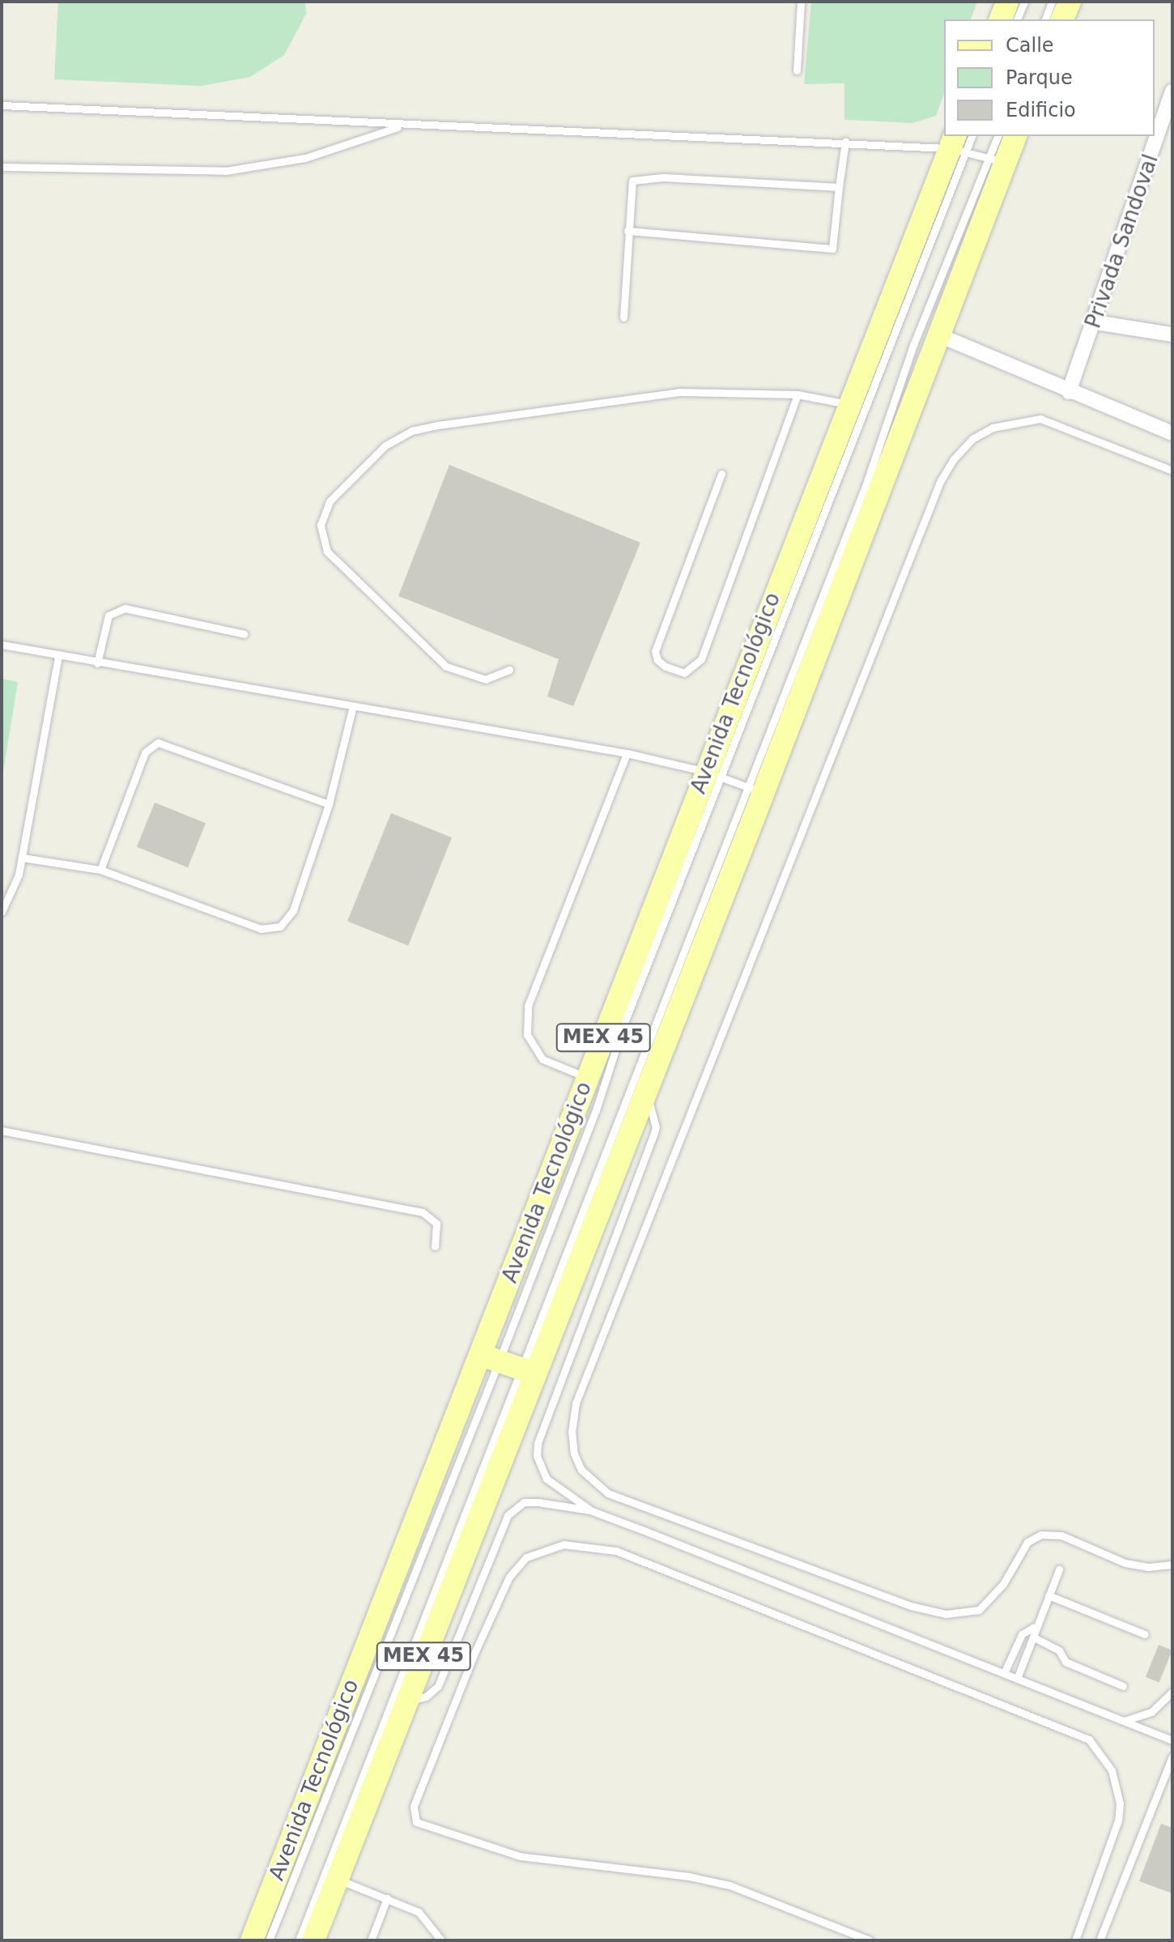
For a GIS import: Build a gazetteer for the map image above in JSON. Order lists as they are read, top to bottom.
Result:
{
  "streets": {
    "main road": ["Avenida Tecnológico", "MEX 45"],
    "street": ["Privada Sandoval"]
  },
  "legend": ["Calle", "Parque", "Edificio"]
}
